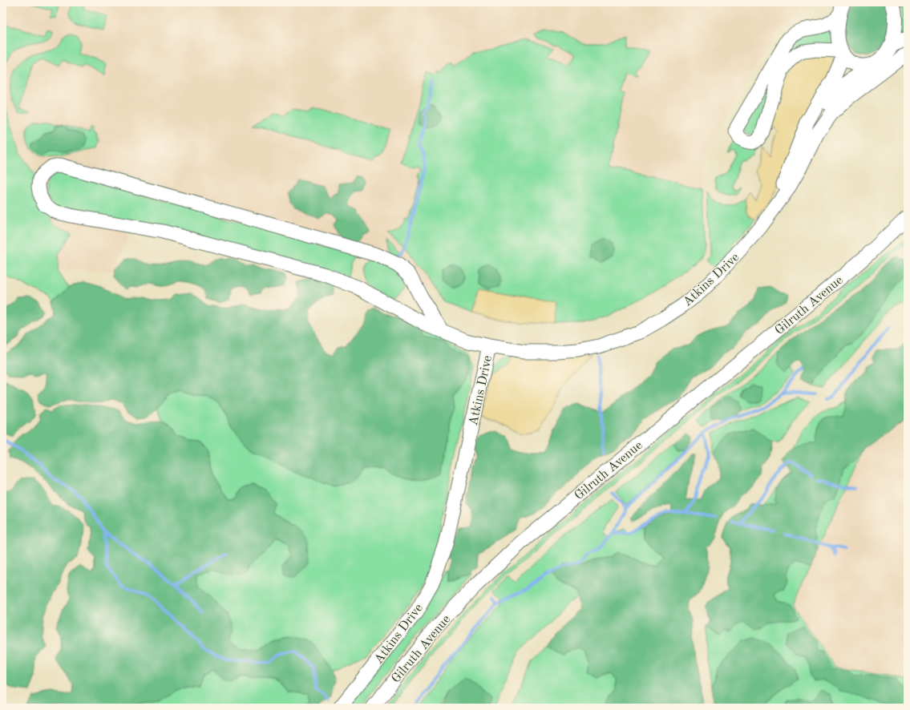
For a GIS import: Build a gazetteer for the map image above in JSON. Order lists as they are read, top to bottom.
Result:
{
  "streets": {
    "street": ["Atkins Drive", "Gilruth Avenue"]
  }
}
